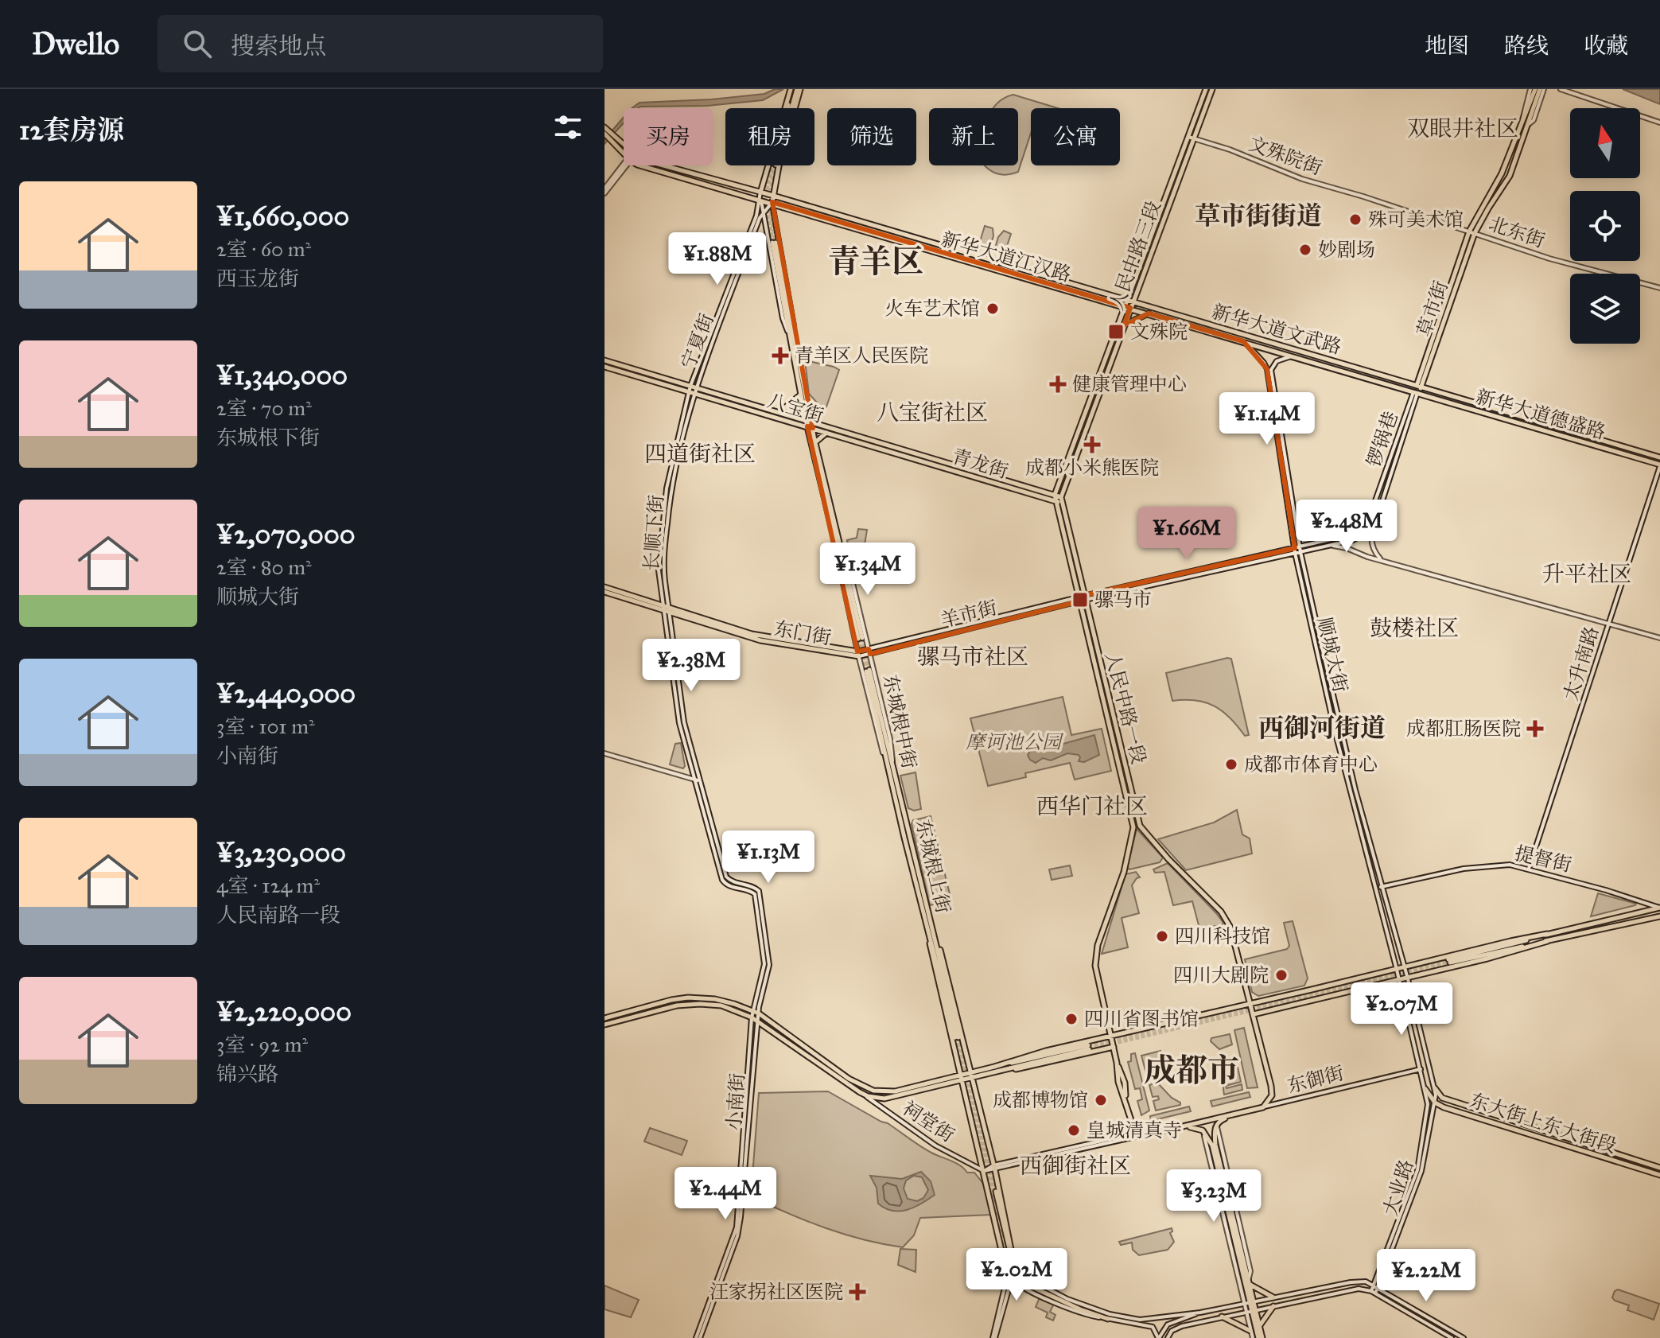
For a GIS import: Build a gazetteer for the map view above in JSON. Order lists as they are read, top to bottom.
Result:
{
  "streets": {
    "main road": [
      "文殊院街",
      "北东街",
      "人民中路三段",
      "新华大道江汉路",
      "草市街",
      "新华大道文武路",
      "宁夏街",
      "八宝街",
      "新华大道德盛路",
      "锣锅巷",
      "青龙街",
      "长顺下街",
      "羊市街",
      "东门街",
      "顺城大街",
      "太升南路",
      "人民中路一段",
      "东城根中街",
      "提督街",
      "东城根上街",
      "东御街",
      "小南街",
      "祠堂街",
      "东大街上东大街段",
      "大业路"
    ]
  },
  "crossings": [
    ["文殊院街", "北东街"],
    ["文殊院街", "人民中路三段"],
    ["北东街", "草市街"],
    ["人民中路三段", "新华大道江汉路"],
    ["人民中路三段", "新华大道文武路"],
    ["人民中路三段", "青龙街"],
    ["人民中路三段", "人民中路一段"],
    ["新华大道江汉路", "新华大道文武路"],
    ["新华大道江汉路", "宁夏街"],
    ["草市街", "新华大道文武路"],
    ["草市街", "新华大道德盛路"],
    ["草市街", "锣锅巷"],
    ["新华大道文武路", "新华大道德盛路"],
    ["新华大道文武路", "锣锅巷"],
    ["新华大道文武路", "顺城大街"],
    ["宁夏街", "八宝街"],
    ["宁夏街", "长顺下街"],
    ["八宝街", "青龙街"],
    ["八宝街", "长顺下街"],
    ["新华大道德盛路", "锣锅巷"],
    ["新华大道德盛路", "太升南路"],
    ["锣锅巷", "顺城大街"],
    ["青龙街", "人民中路一段"],
    ["长顺下街", "东门街"],
    ["羊市街", "东门街"],
    ["羊市街", "人民中路一段"],
    ["羊市街", "东城根中街"],
    ["东门街", "东城根中街"],
    ["顺城大街", "提督街"],
    ["顺城大街", "东御街"],
    ["顺城大街", "东大街上东大街段"],
    ["顺城大街", "大业路"],
    ["太升南路", "提督街"],
    ["人民中路一段", "东御街"],
    ["东城根中街", "东城根上街"],
    ["东城根上街", "祠堂街"],
    ["东大街上东大街段", "大业路"]
  ],
  "districts": [
    "双眼井社区",
    "草市街街道",
    "青羊区",
    "八宝街社区",
    "四道街社区",
    "升平社区",
    "鼓楼社区",
    "骡马市社区",
    "西御河街道",
    "西华门社区",
    "成都市",
    "西御街社区"
  ],
  "parks": ["摩诃池公园"],
  "places": {
    "other": [
      "殊可美术馆",
      "妙剧场",
      "火车艺术馆",
      "成都市体育中心",
      "四川科技馆",
      "四川大剧院",
      "四川省图书馆",
      "成都博物馆",
      "皇城清真寺"
    ],
    "transit": ["文殊院", "骡马市"],
    "health": [
      "青羊区人民医院",
      "健康管理中心",
      "成都小米熊医院",
      "成都肛肠医院",
      "汪家拐社区医院"
    ]
  },
  "north": "top",
  "page": {
    "header": "Dwello",
    "search": "搜索地点",
    "nav": ["地图", "路线", "收藏"],
    "heading": "12套房源",
    "chip": [
      "买房",
      "租房",
      "筛选",
      "新上",
      "公寓"
    ],
    "list": [
      {
        "name": "¥1,660,000",
        "note": "2室 · 60 m² · 西玉龙街"
      },
      {
        "name": "¥1,340,000",
        "note": "2室 · 70 m² · 东城根下街"
      },
      {
        "name": "¥2,070,000",
        "note": "2室 · 80 m² · 顺城大街"
      },
      {
        "name": "¥2,440,000",
        "note": "3室 · 101 m² · 小南街"
      },
      {
        "name": "¥3,230,000",
        "note": "4室 · 124 m² · 人民南路一段"
      },
      {
        "name": "¥2,220,000",
        "note": "3室 · 92 m² · 锦兴路"
      }
    ],
    "price": [
      "¥1.88M",
      "¥1.14M",
      "¥2.48M",
      "¥1.66M",
      "¥1.34M",
      "¥2.38M",
      "¥1.13M",
      "¥2.07M",
      "¥2.44M",
      "¥3.23M",
      "¥2.02M",
      "¥2.22M"
    ]
  }
}
